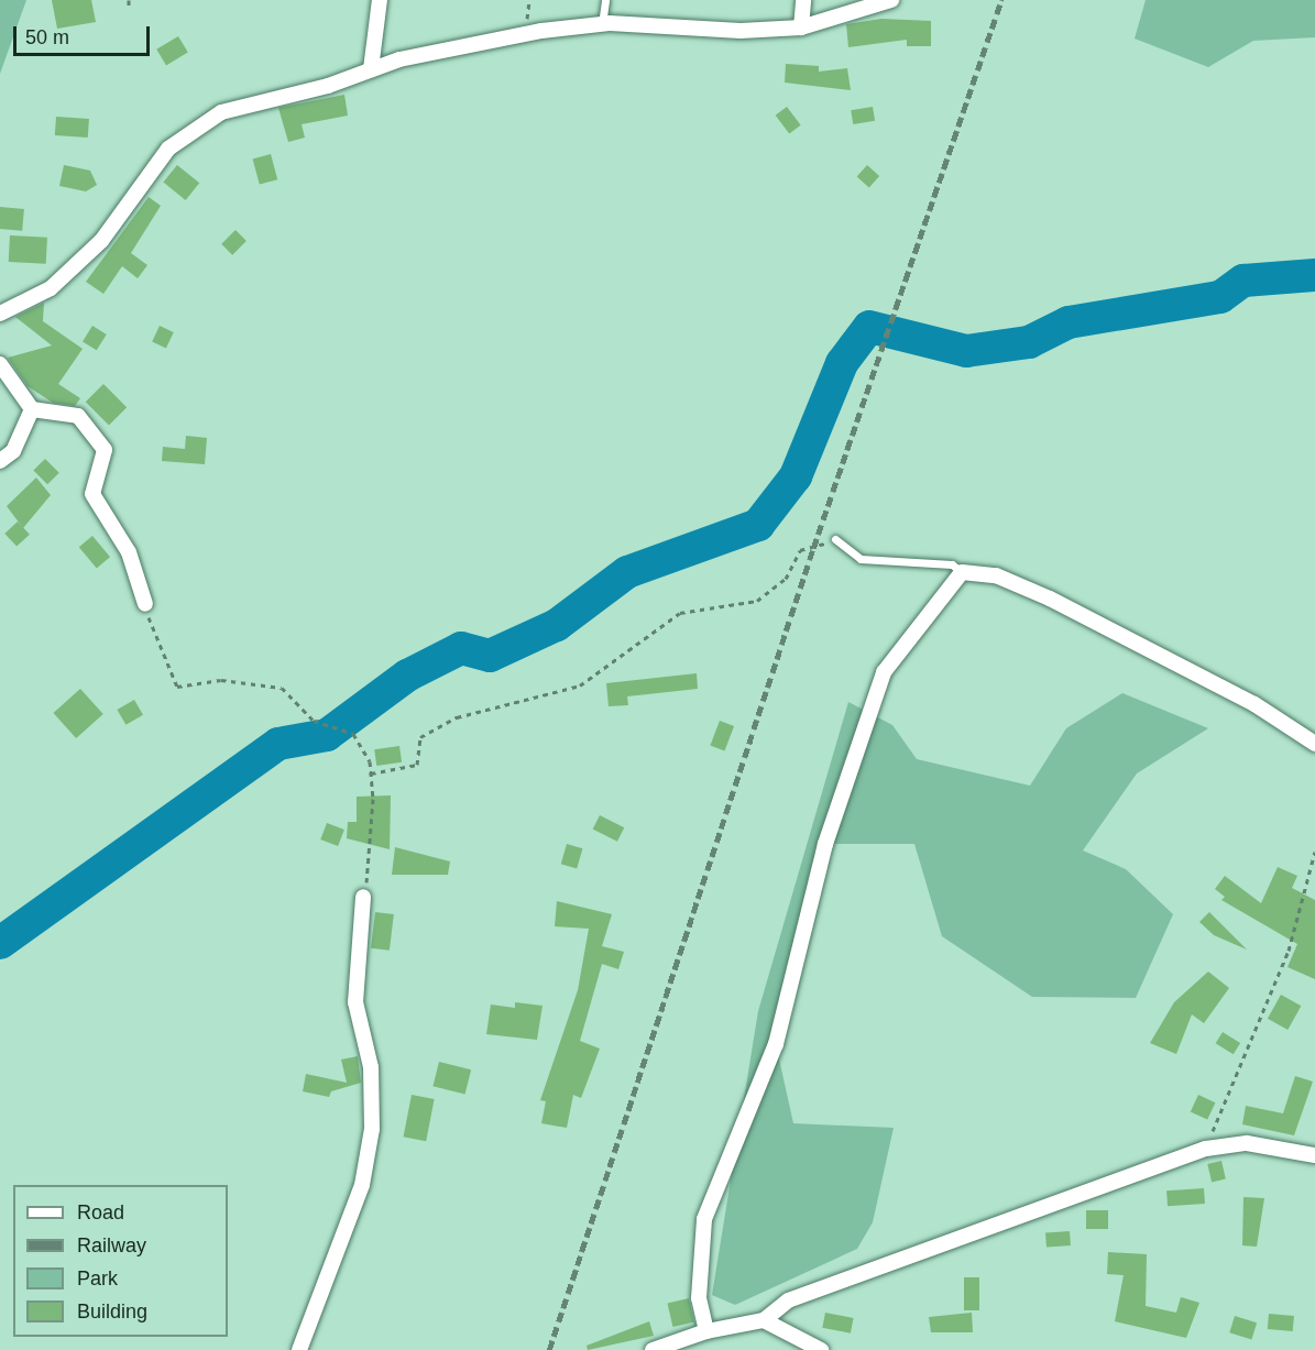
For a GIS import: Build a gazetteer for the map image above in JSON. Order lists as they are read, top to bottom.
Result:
{
  "legend": [
    "Road",
    "Railway",
    "Park",
    "Building"
  ],
  "scale_bar": "50 m"
}
